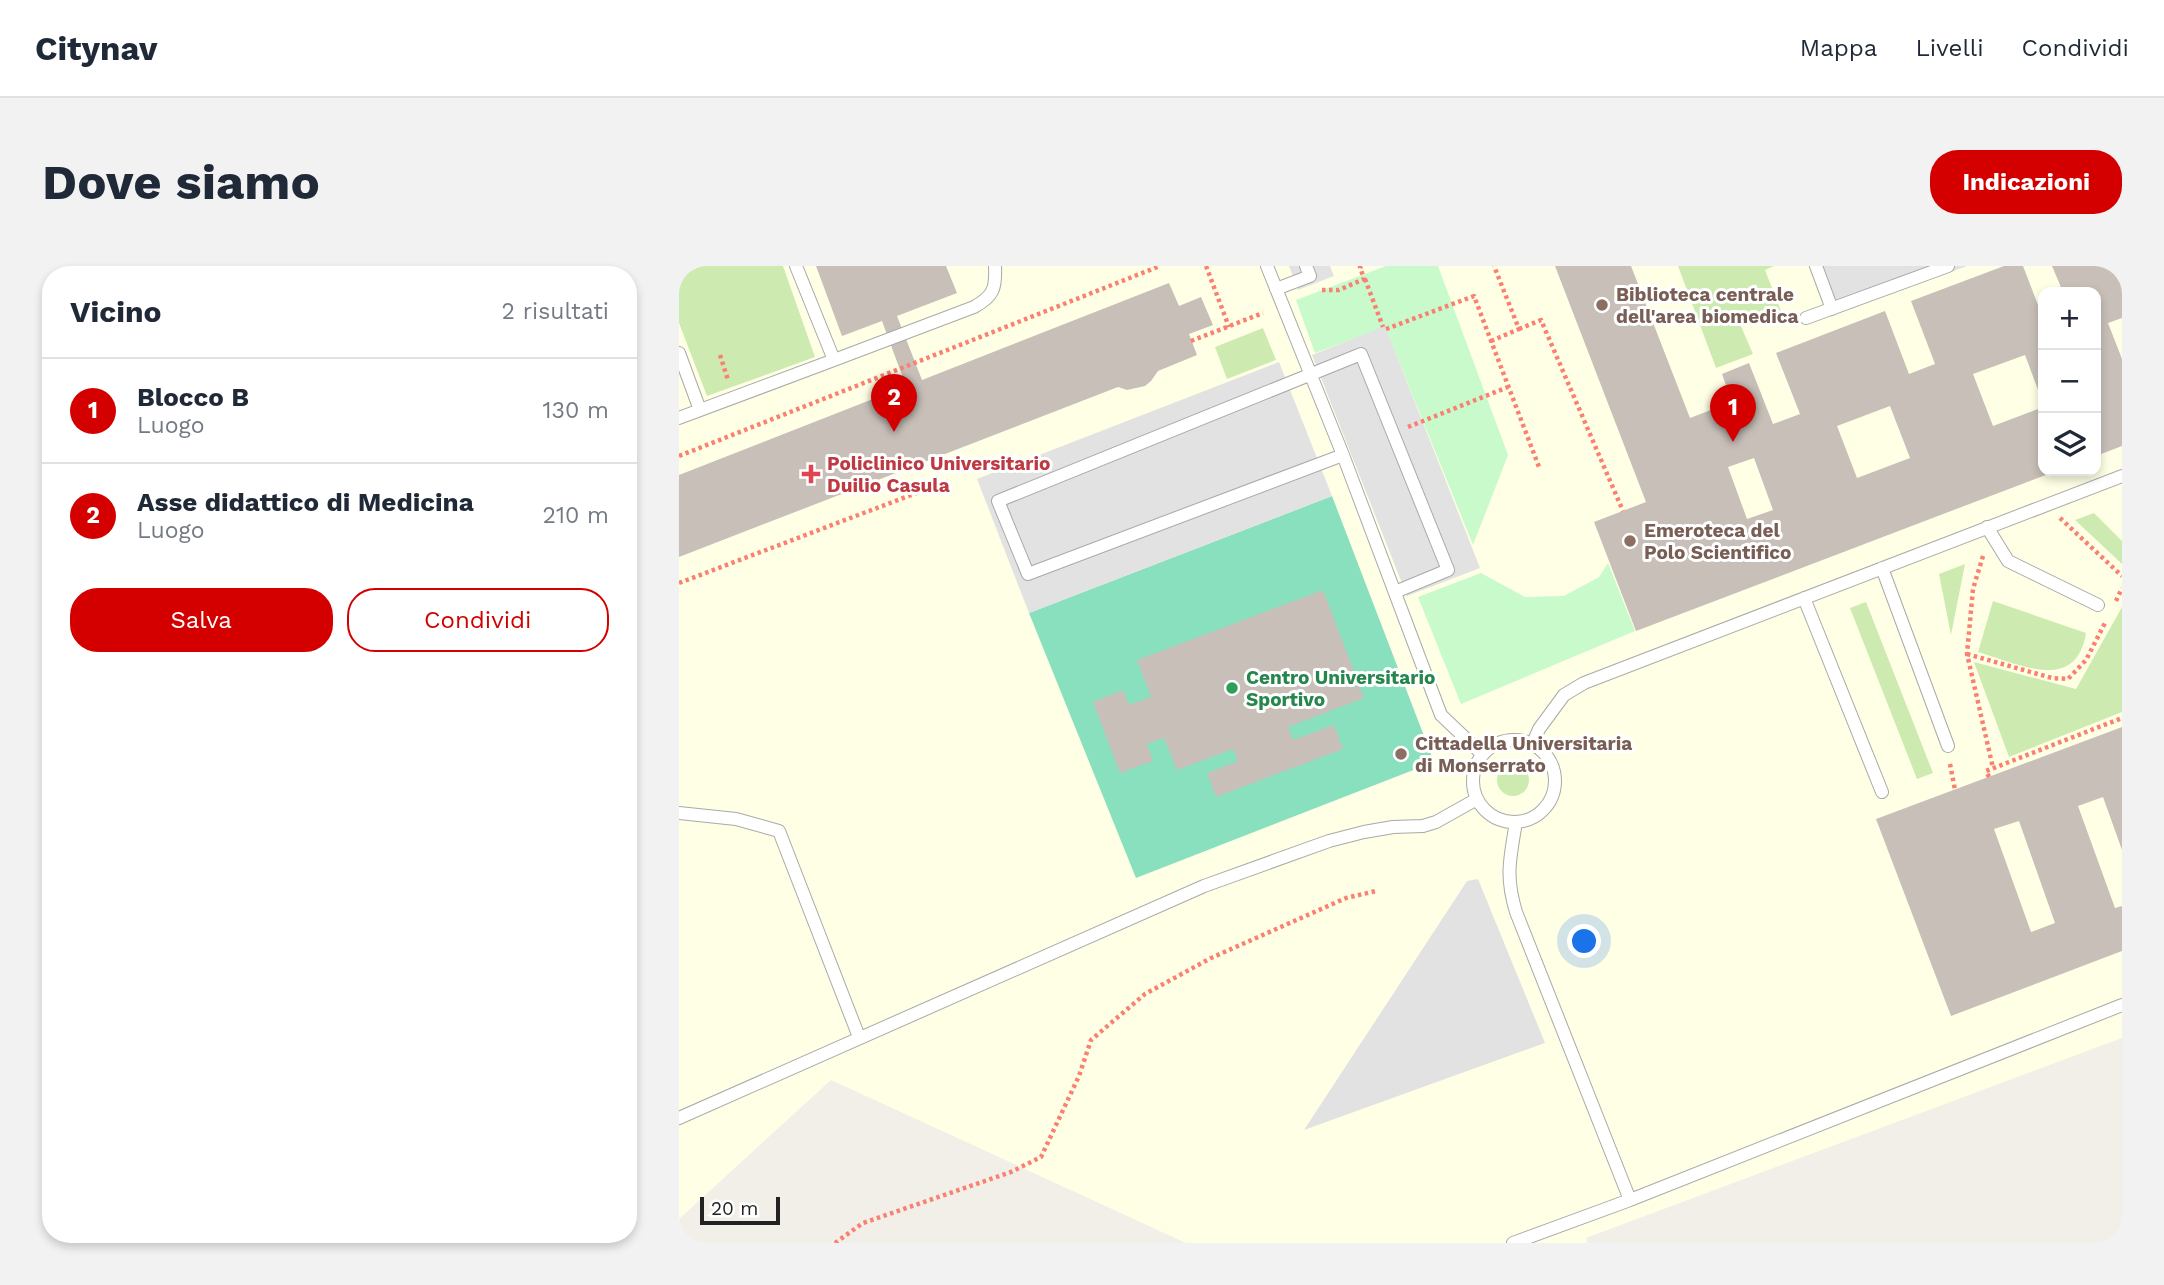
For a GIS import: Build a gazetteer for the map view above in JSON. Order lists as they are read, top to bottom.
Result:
{
  "places": {
    "other": [
      "Biblioteca centrale dell'area biomedica",
      "Emeroteca del Polo Scientifico",
      "Centro Universitario Sportivo",
      "Cittadella Universitaria di Monserrato"
    ],
    "health": ["Policlinico Universitario Duilio Casula"]
  },
  "scale_bar": "20 m",
  "page": {
    "header": "Citynav",
    "nav": ["Mappa", "Livelli", "Condividi"],
    "buttons": [
      "Indicazioni",
      ["Salva", "Condividi"]
    ],
    "title": "Dove siamo",
    "heading": ["Vicino", "2 risultati"],
    "map_buttons": ["+", "−"],
    "list": [
      {
        "mark": "1",
        "name": "Blocco B",
        "note": "Luogo",
        "value": "130 m"
      },
      {
        "mark": "2",
        "name": "Asse didattico di Medicina",
        "note": "Luogo",
        "value": "210 m"
      }
    ],
    "pins": ["2", "1"],
    "scale": "20 m"
  }
}
